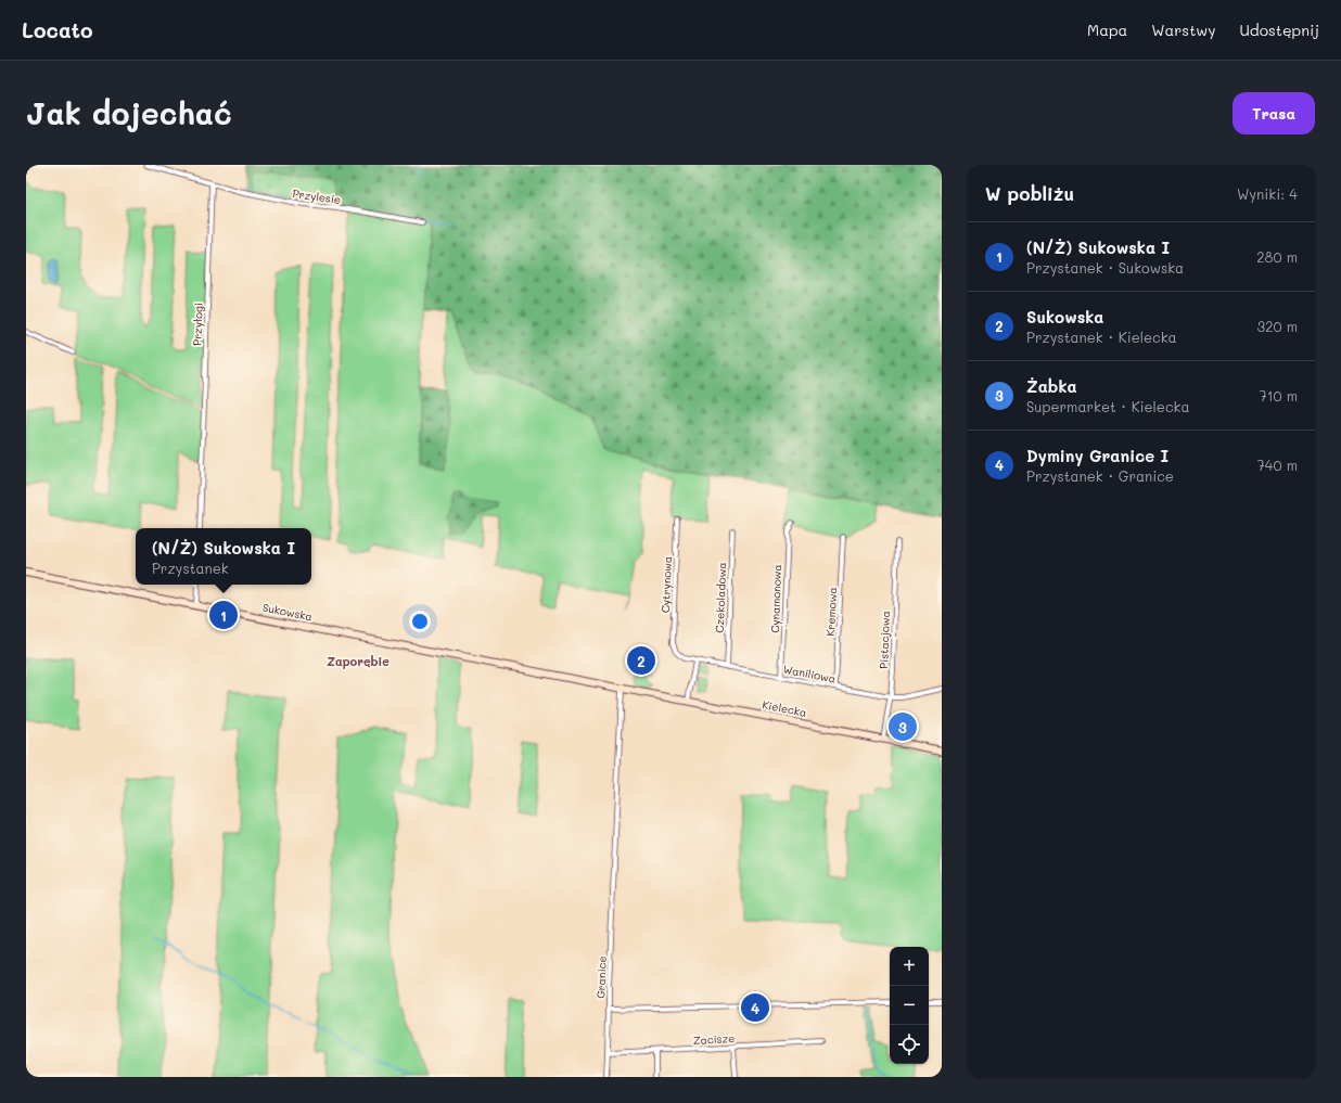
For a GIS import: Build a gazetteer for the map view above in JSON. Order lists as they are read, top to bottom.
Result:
{
  "streets": {
    "street": [
      "Przylesie",
      "Przyłogi",
      "Cytrynowa",
      "Czekoladowa",
      "Cynamonowa",
      "Sukowska",
      "Kremowa",
      "Pistacjowa",
      "Waniliowa",
      "Kielecka",
      "Granice",
      "Zacisze"
    ]
  },
  "crossings": [
    ["Przylesie", "Przyłogi"],
    ["Cytrynowa", "Waniliowa"],
    ["Czekoladowa", "Waniliowa"],
    ["Cynamonowa", "Waniliowa"],
    ["Sukowska", "Kielecka"],
    ["Sukowska", "Granice"],
    ["Kremowa", "Waniliowa"],
    ["Pistacjowa", "Waniliowa"],
    ["Pistacjowa", "Kielecka"],
    ["Kielecka", "Granice"]
  ],
  "districts": ["Zaporębie"],
  "page": {
    "header": "Locato",
    "nav": ["Mapa", "Warstwy", "Udostępnij"],
    "buttons": "Trasa",
    "title": "Jak dojechać",
    "heading": ["W pobliżu", "Wyniki: 4"],
    "list": [
      {
        "mark": "1",
        "name": "(N/Ż) Sukowska I",
        "note": "Przystanek · Sukowska",
        "value": "280 m"
      },
      {
        "mark": "2",
        "name": "Sukowska",
        "note": "Przystanek · Kielecka",
        "value": "320 m"
      },
      {
        "mark": "3",
        "name": "Żabka",
        "note": "Supermarket · Kielecka",
        "value": "710 m"
      },
      {
        "mark": "4",
        "name": "Dyminy Granice I",
        "note": "Przystanek · Granice",
        "value": "740 m"
      }
    ],
    "popup": ["(N/Ż) Sukowska I", "Przystanek"],
    "pins": [
      "1",
      "2",
      "3",
      "4"
    ],
    "map_buttons": ["+", "−"]
  }
}
